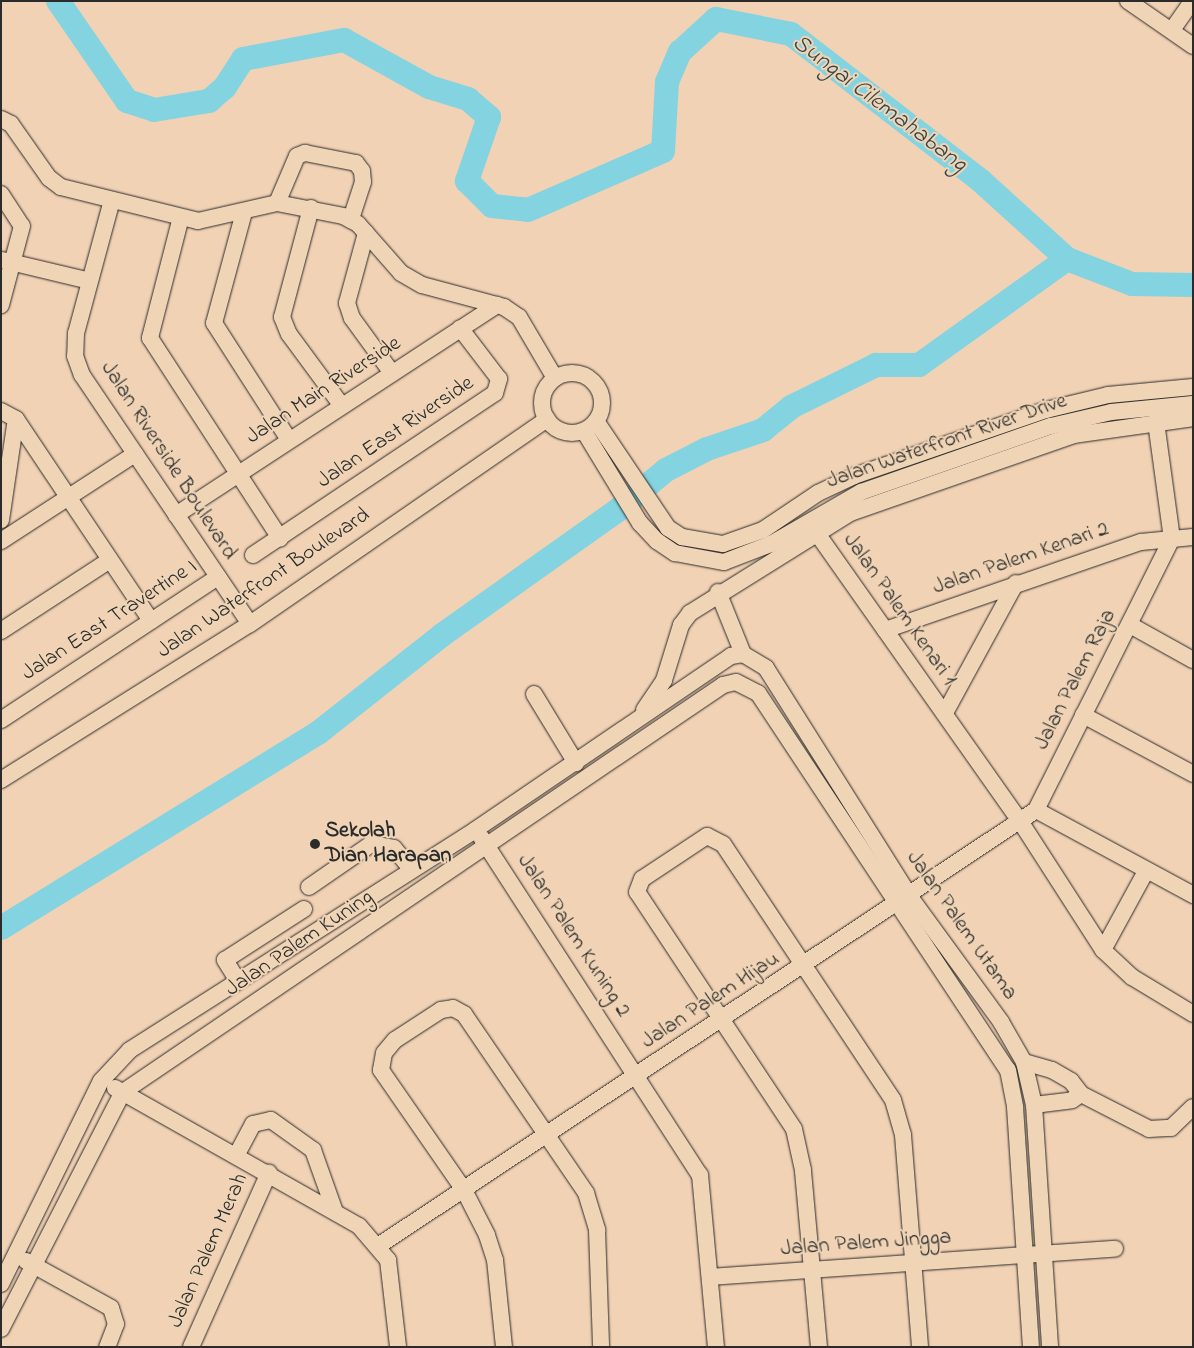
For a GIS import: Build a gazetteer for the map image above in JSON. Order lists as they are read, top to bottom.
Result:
{
  "streets": {
    "street": [
      "Jalan Main Riverside",
      "Jalan East Riverside",
      "Jalan Waterfront River Drive",
      "Jalan Riverside Boulevard",
      "Jalan Palem Kenari 2",
      "Jalan Waterfront Boulevard",
      "Jalan Palem Kenari 1",
      "Jalan East Travertine I",
      "Jalan Palem Raja",
      "Jalan Palem Utama",
      "Jalan Palem Kuning 2",
      "Jalan Palem Kuning",
      "Jalan Palem Hijau",
      "Jalan Palem Jingga",
      "Jalan Palem Merah"
    ]
  },
  "crossings": [
    ["Jalan Main Riverside", "Jalan East Riverside"],
    ["Jalan Main Riverside", "Jalan Riverside Boulevard"],
    ["Jalan Waterfront River Drive", "Jalan Waterfront Boulevard"],
    ["Jalan Riverside Boulevard", "Jalan Waterfront Boulevard"],
    ["Jalan Riverside Boulevard", "Jalan East Travertine I"],
    ["Jalan Palem Kenari 2", "Jalan Palem Kenari 1"],
    ["Jalan Palem Kenari 2", "Jalan Palem Raja"],
    ["Jalan Palem Kenari 1", "Jalan Palem Raja"],
    ["Jalan Palem Kenari 1", "Jalan Palem Kuning"],
    ["Jalan Palem Raja", "Jalan Palem Utama"],
    ["Jalan Palem Raja", "Jalan Palem Hijau"],
    ["Jalan Palem Utama", "Jalan Palem Kuning"],
    ["Jalan Palem Utama", "Jalan Palem Hijau"],
    ["Jalan Palem Utama", "Jalan Palem Jingga"],
    ["Jalan Palem Kuning 2", "Jalan Palem Kuning"],
    ["Jalan Palem Kuning 2", "Jalan Palem Hijau"],
    ["Jalan Palem Kuning 2", "Jalan Palem Jingga"]
  ],
  "water": ["Sungai Cilemahabang"],
  "places": ["Sekolah Dian Harapan"]
}
